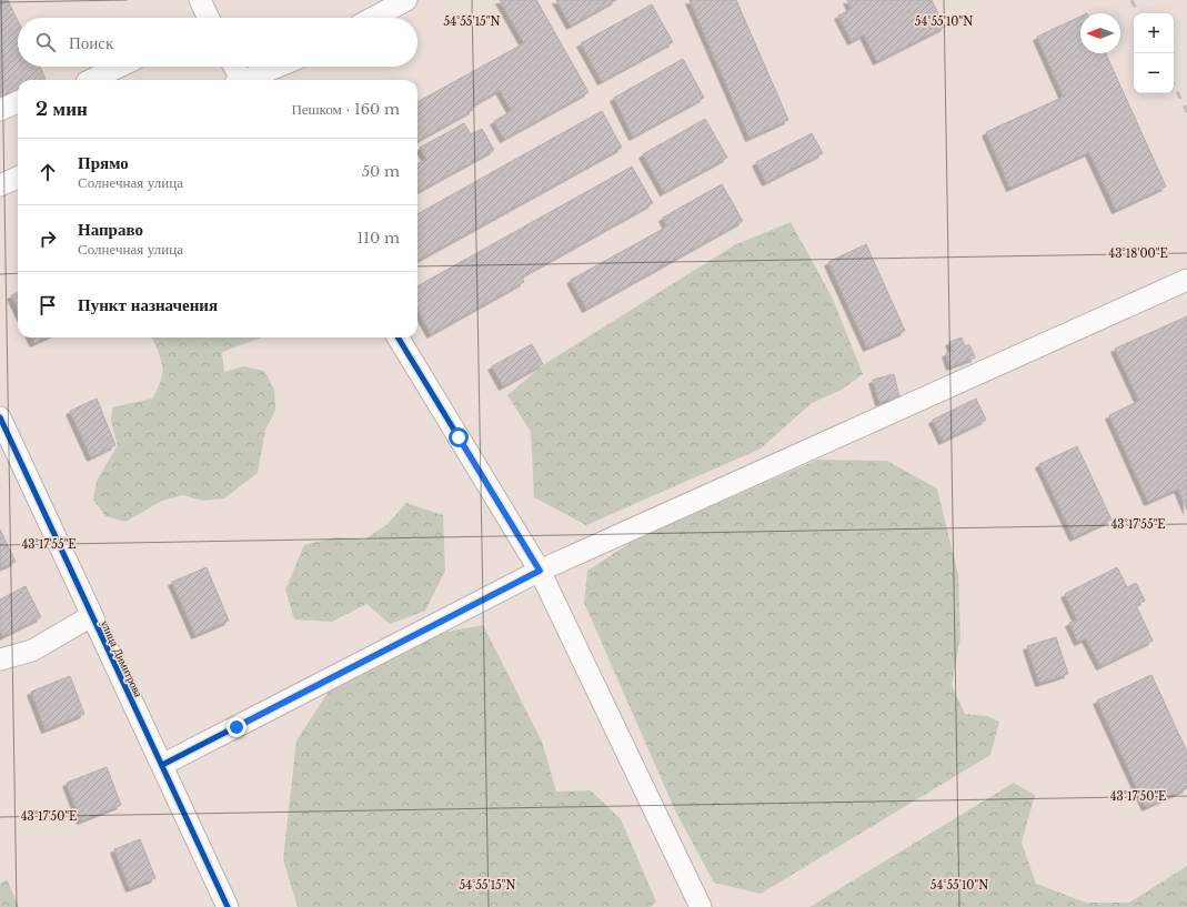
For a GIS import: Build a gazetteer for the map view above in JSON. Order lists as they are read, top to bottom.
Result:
{
  "streets": {
    "street": ["улица Димитрова"]
  },
  "north": "left",
  "page": {
    "map_buttons": ["+", "−"],
    "search": "Поиск",
    "heading": ["2 мин", "Пешком · 160 m"],
    "list": [
      ["Прямо", "Солнечная улица", "50 m"],
      ["Направо", "Солнечная улица", "110 m"],
      "Пункт назначения"
    ]
  },
  "coordinates": [
    "54°55'15\"N",
    "54°55'10\"N",
    "43°18'00\"E",
    "43°17'55\"E",
    "43°17'50\"E"
  ]
}
